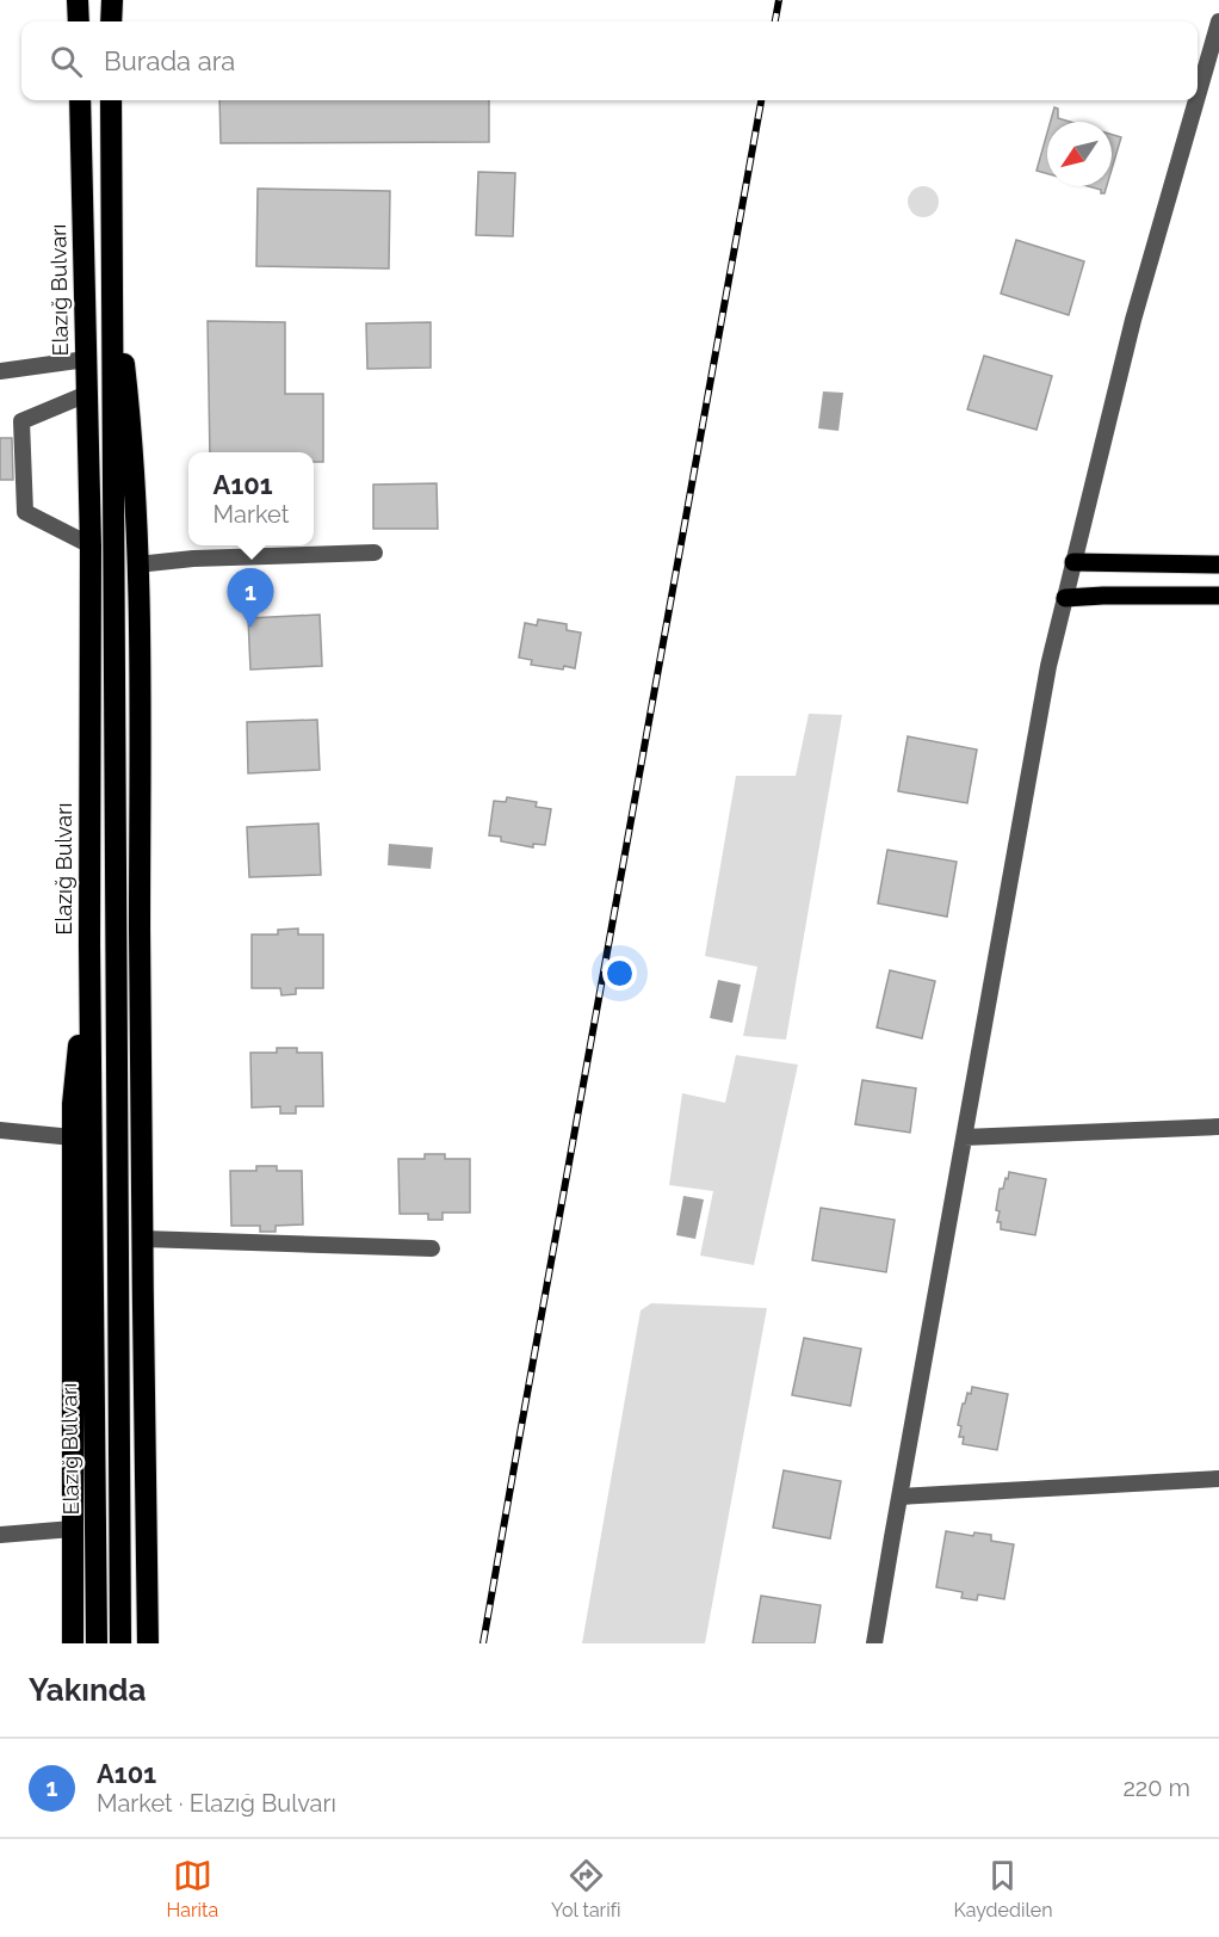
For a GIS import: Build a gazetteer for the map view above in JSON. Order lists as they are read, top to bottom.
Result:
{
  "streets": {
    "highway": ["Elazığ Bulvarı"]
  },
  "north": "bottom left",
  "page": {
    "search": "Burada ara",
    "popup": ["A101", "Market"],
    "pins": "1",
    "heading": "Yakında",
    "list": [
      {
        "mark": "1",
        "name": "A101",
        "note": "Market · Elazığ Bulvarı",
        "value": "220 m"
      }
    ],
    "nav": ["Harita", "Yol tarifi", "Kaydedilen"]
  }
}
